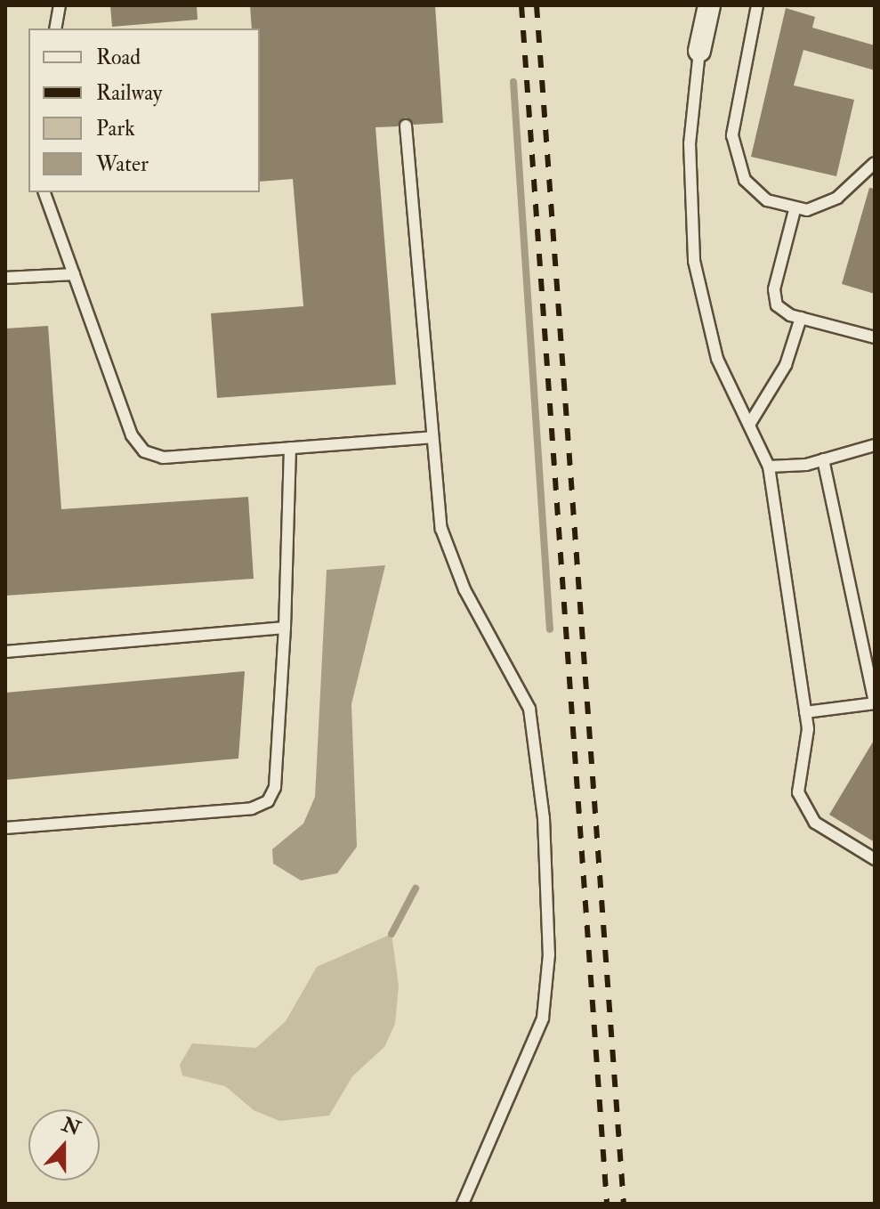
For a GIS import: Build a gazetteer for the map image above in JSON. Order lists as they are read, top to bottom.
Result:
{
  "legend": [
    "Road",
    "Railway",
    "Park",
    "Water"
  ],
  "north": "top"
}
